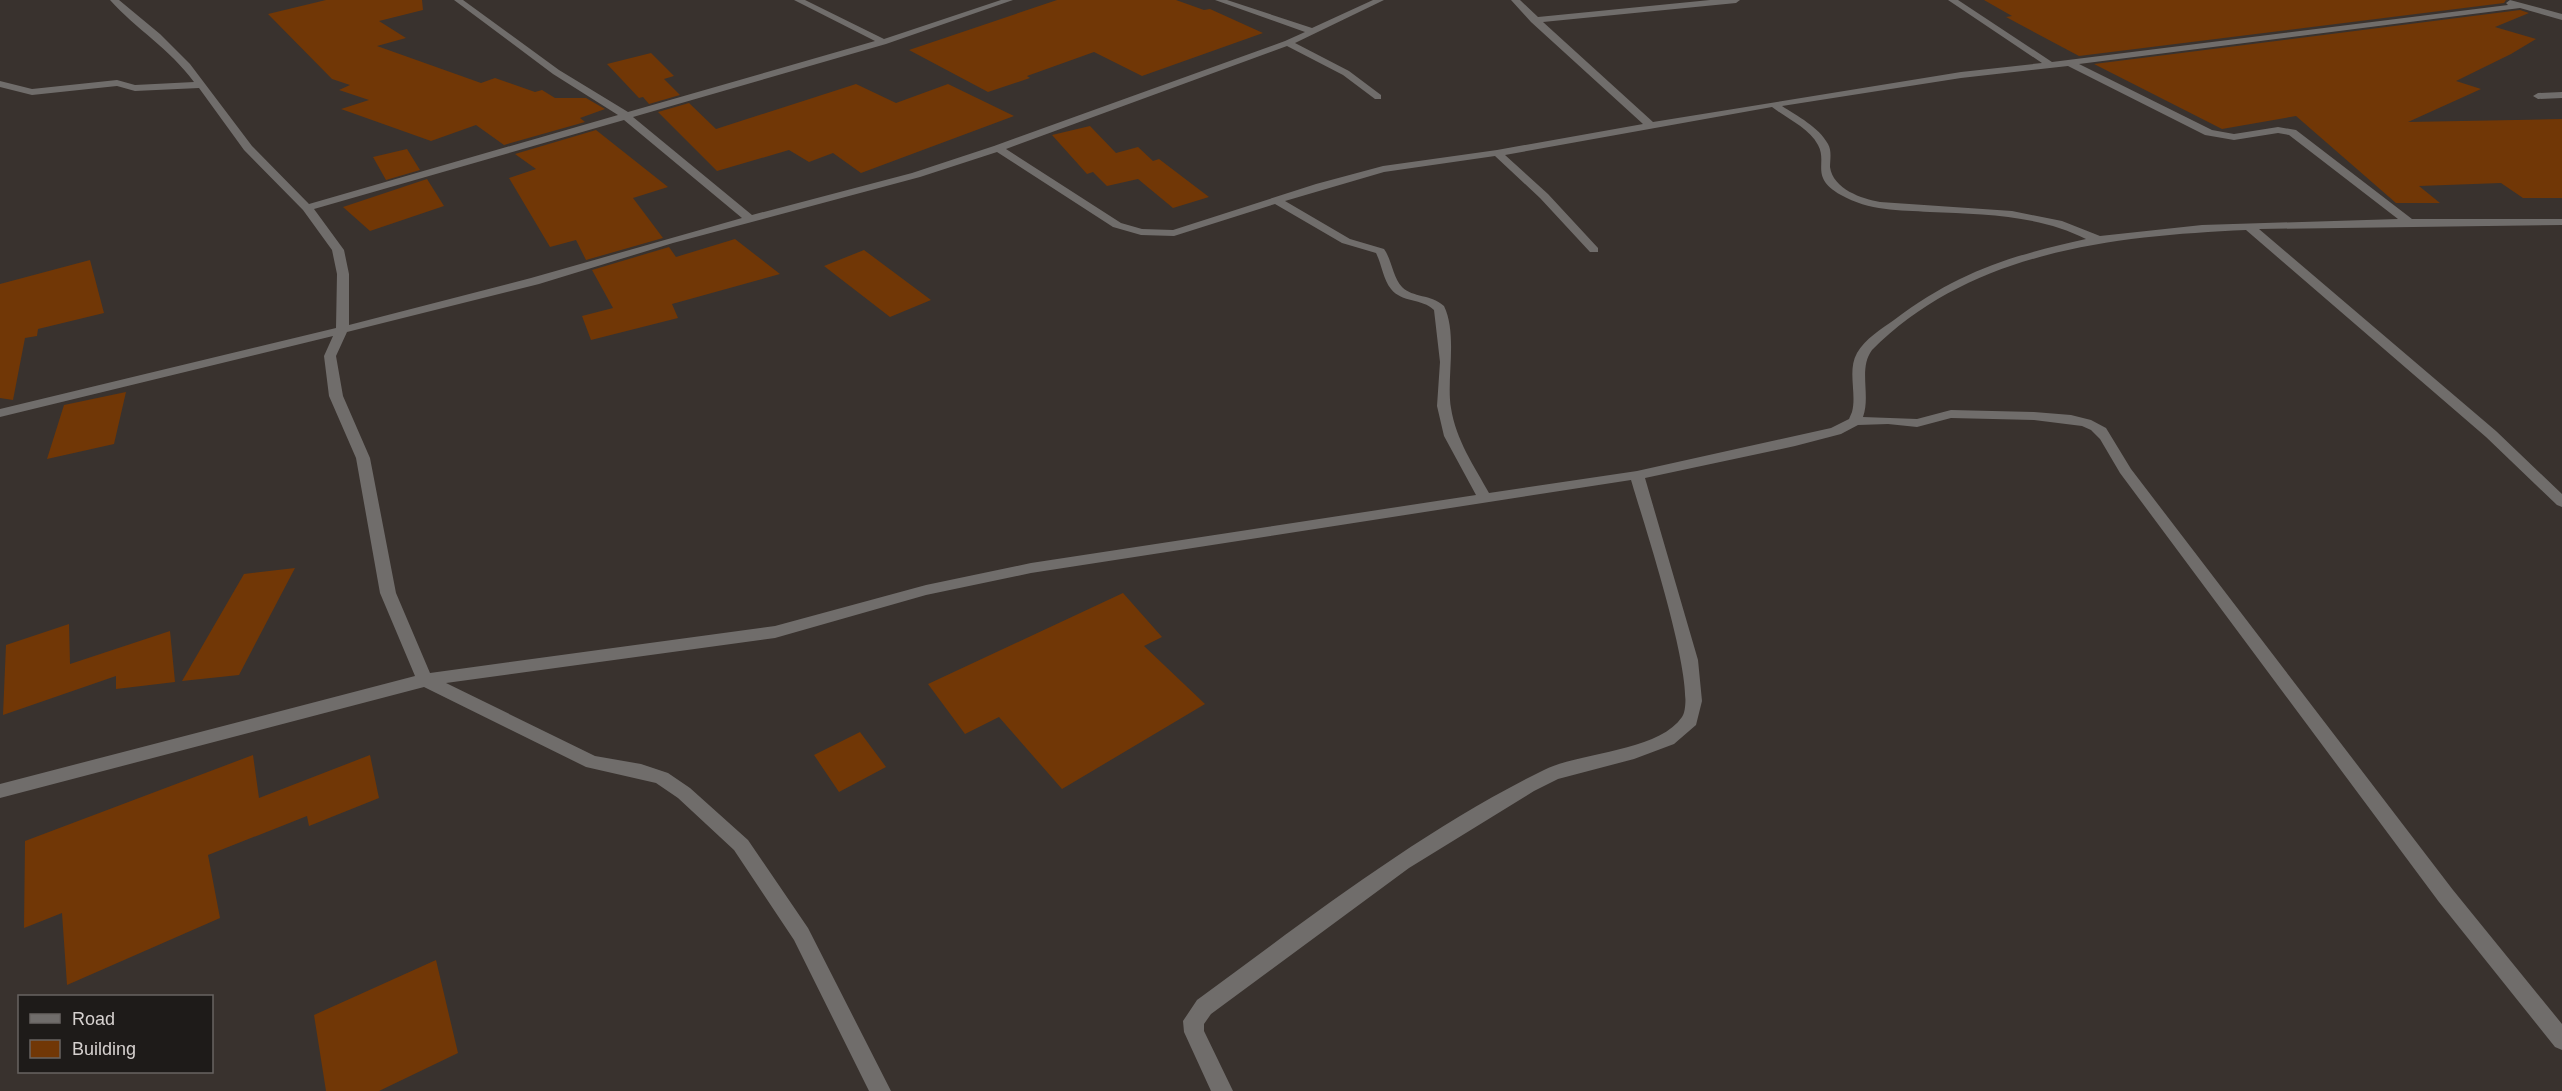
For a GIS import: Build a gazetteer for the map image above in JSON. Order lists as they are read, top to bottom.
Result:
{
  "legend": ["Road", "Building"]
}
